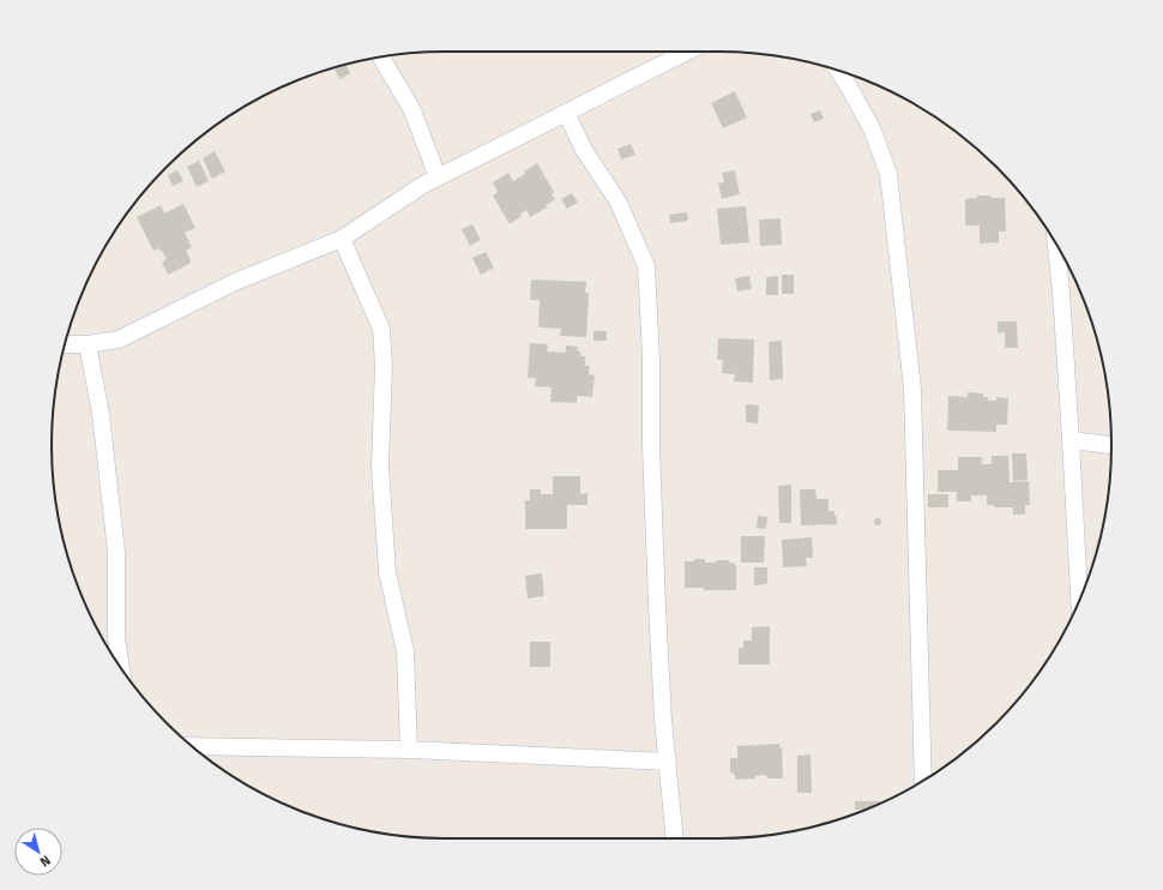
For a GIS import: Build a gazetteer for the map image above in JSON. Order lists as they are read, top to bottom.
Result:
{
  "north": "bottom right"
}
